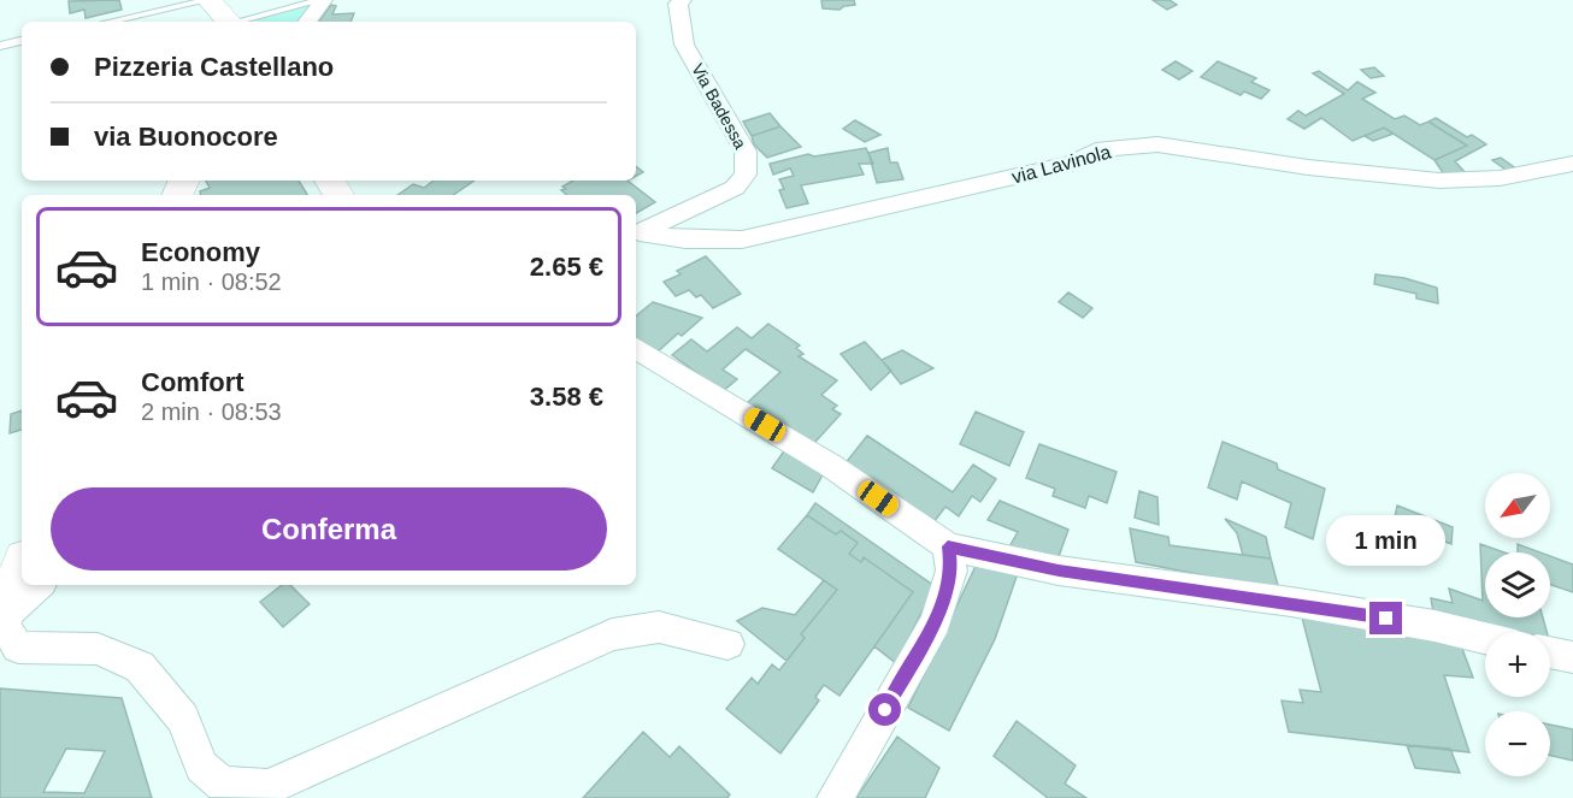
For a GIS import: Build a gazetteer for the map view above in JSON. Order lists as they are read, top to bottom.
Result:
{
  "streets": {
    "street": ["Via Badessa", "via Lavinola"]
  },
  "crossings": [
    ["Via Badessa", "via Lavinola"]
  ],
  "north": "bottom left",
  "page": {
    "banner": ["Pizzeria Castellano", "via Buonocore"],
    "list": [
      {
        "name": "Economy",
        "note": "1 min · 08:52",
        "value": "2.65 €"
      },
      {
        "name": "Comfort",
        "note": "2 min · 08:53",
        "value": "3.58 €"
      }
    ],
    "map_buttons": ["+", "−"],
    "buttons": "Conferma",
    "bubble": "1 min"
  }
}
